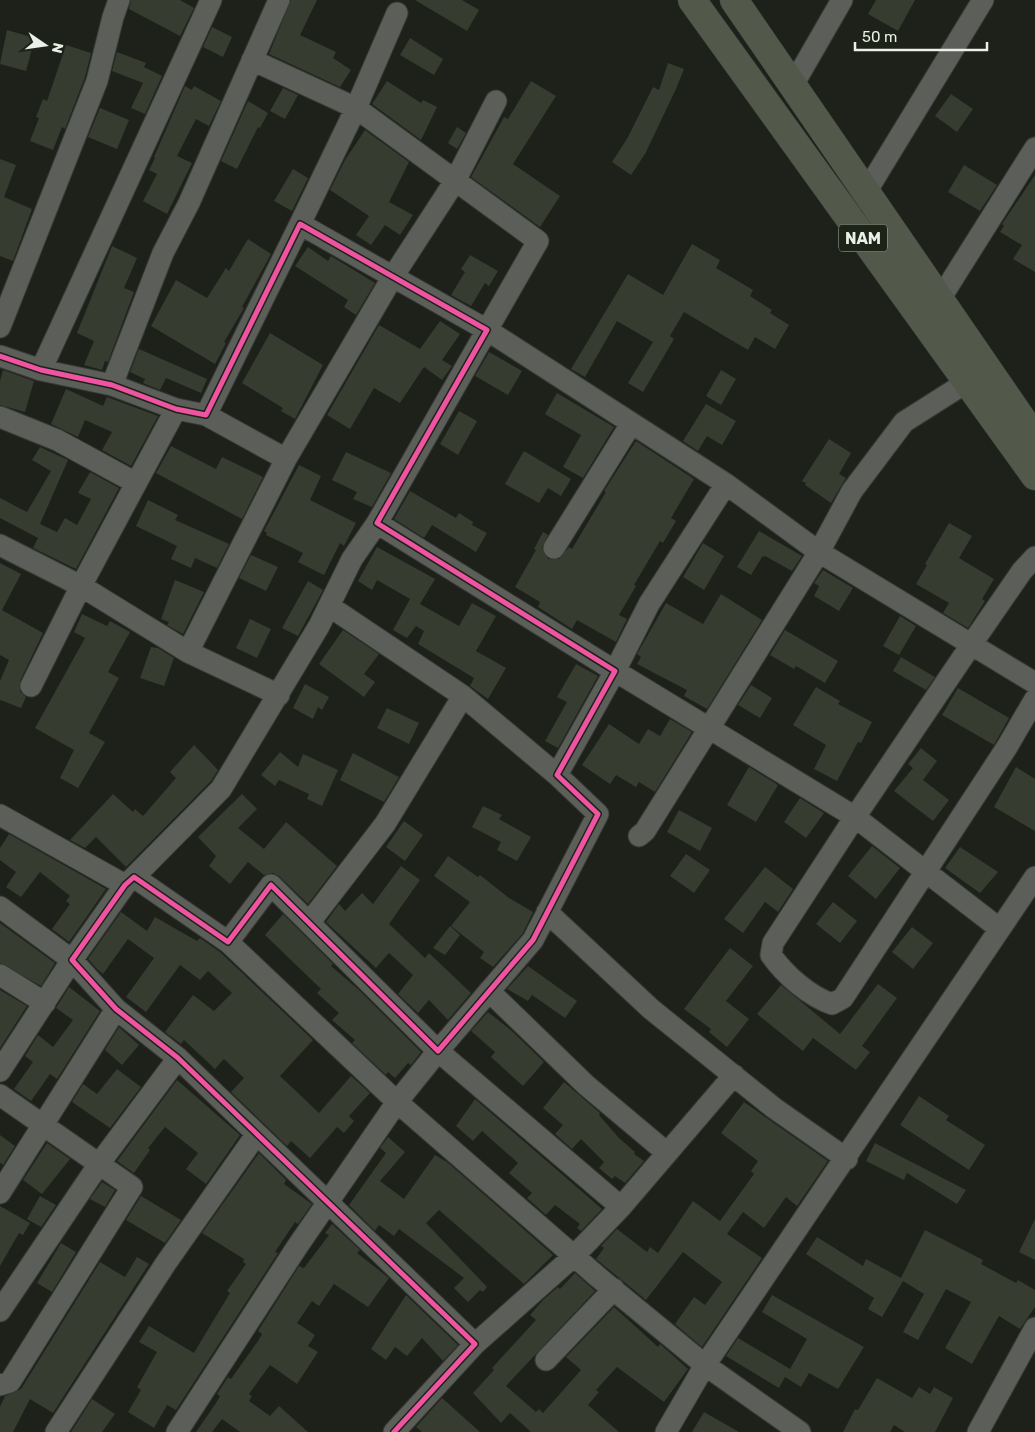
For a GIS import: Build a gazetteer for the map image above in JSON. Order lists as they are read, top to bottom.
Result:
{
  "streets": {
    "highway": ["NAM"]
  },
  "scale_bar": "50 m",
  "north": "right"
}
